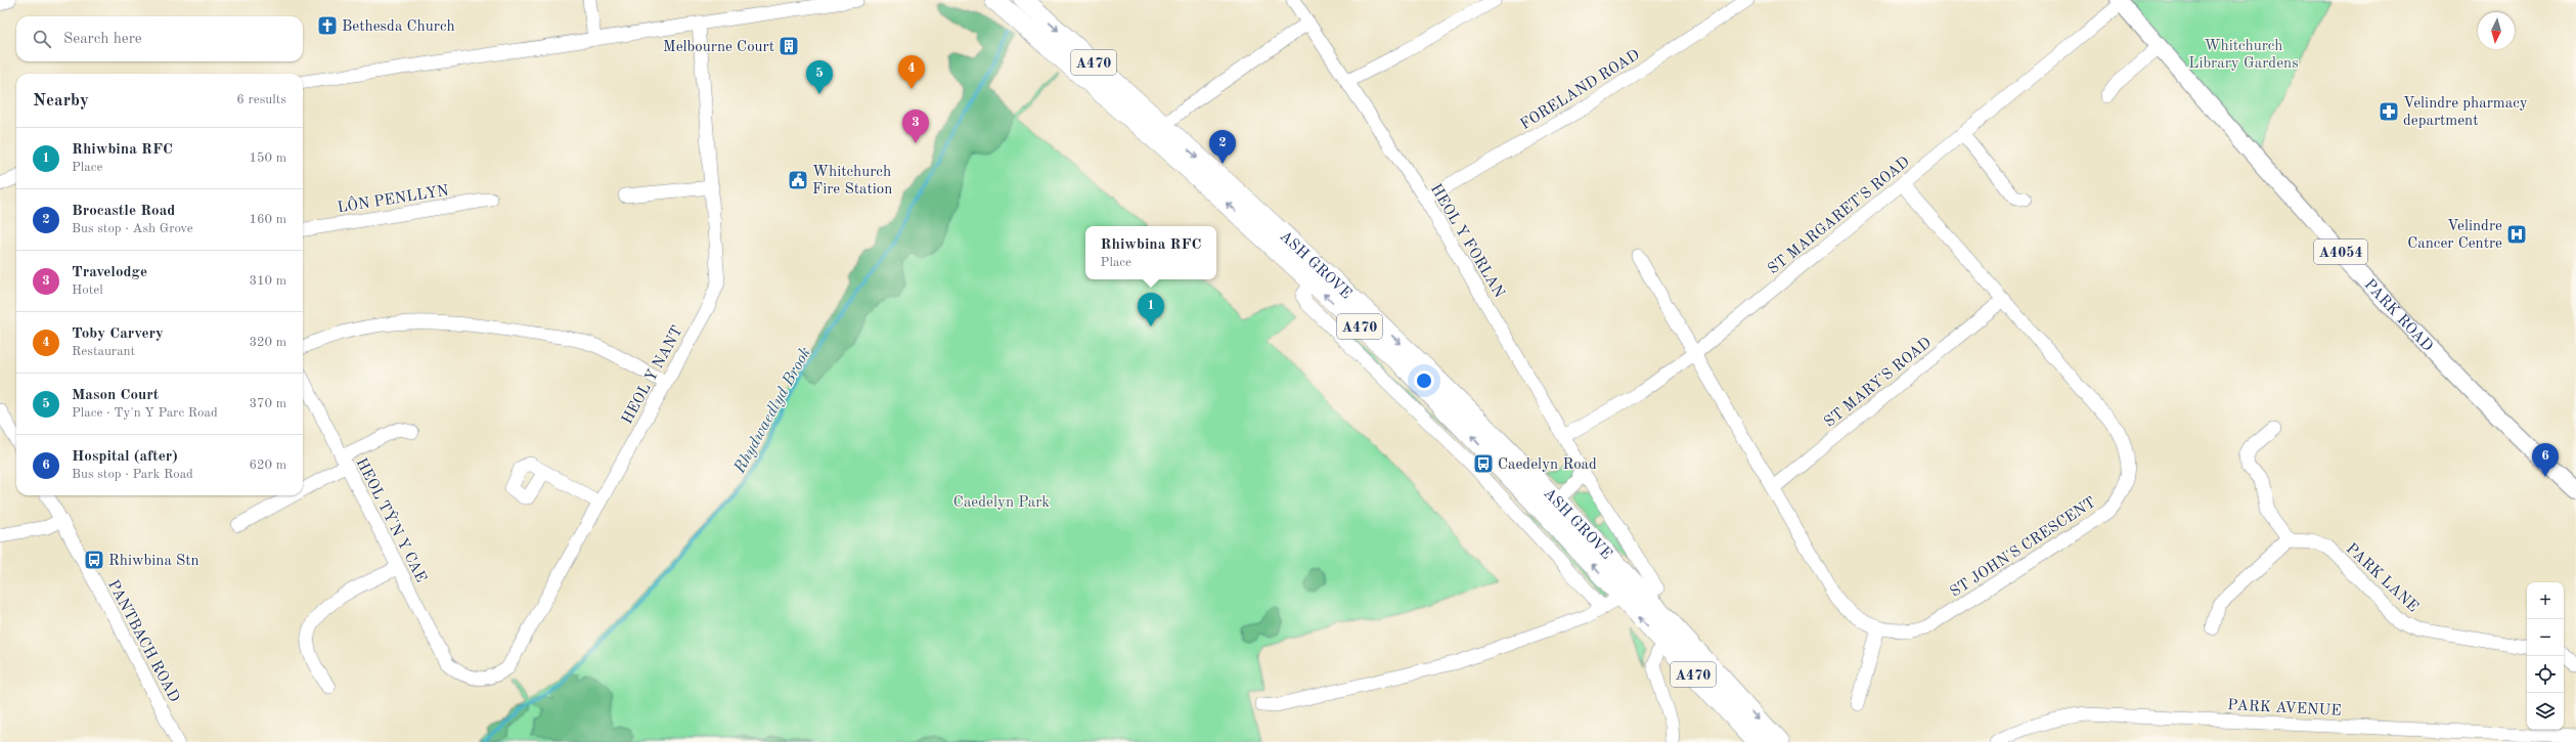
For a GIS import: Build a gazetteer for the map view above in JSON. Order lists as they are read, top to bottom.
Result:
{
  "streets": {
    "highway": ["A470", "ASH GROVE"],
    "main road": ["A4054", "PARK ROAD"],
    "street": [
      "FORELAND ROAD",
      "LÔN PENLLYN",
      "ST MARGARET'S ROAD",
      "HEOL Y FORLAN",
      "HEOL Y NANT",
      "ST MARY'S ROAD",
      "HEOL TŶ'N Y CAE",
      "ST JOHN'S CRESCENT",
      "PARK LANE",
      "PANTBACH ROAD",
      "PARK AVENUE"
    ]
  },
  "crossings": [
    ["A470", "ASH GROVE"],
    ["FORELAND ROAD", "HEOL Y FORLAN"],
    ["ST MARGARET'S ROAD", "HEOL Y FORLAN"],
    ["ST MARGARET'S ROAD", "PARK ROAD"],
    ["ST MARGARET'S ROAD", "ST JOHN'S CRESCENT"],
    ["HEOL Y NANT", "HEOL TŶ'N Y CAE"],
    ["ST MARY'S ROAD", "ST JOHN'S CRESCENT"]
  ],
  "water": ["Rhydwaedlyd Brook"],
  "parks": ["Whitchurch Library Gardens", "Caedelyn Park"],
  "places": {
    "church": ["Bethesda Church"],
    "building": ["Melbourne Court"],
    "pharmacy": ["Velindre pharmacy department"],
    "public building": ["Whitchurch Fire Station"],
    "hospital": ["Velindre Cancer Centre"],
    "bus stop": ["Caedelyn Road", "Rhiwbina Stn"]
  },
  "north": "bottom",
  "page": {
    "search": "Search here",
    "pins": [
      "4",
      "5",
      "3",
      "2",
      "1",
      "6"
    ],
    "heading": ["Nearby", "6 results"],
    "list": [
      {
        "mark": "1",
        "name": "Rhiwbina RFC",
        "note": "Place",
        "value": "150 m"
      },
      {
        "mark": "2",
        "name": "Brocastle Road",
        "note": "Bus stop · Ash Grove",
        "value": "160 m"
      },
      {
        "mark": "3",
        "name": "Travelodge",
        "note": "Hotel",
        "value": "310 m"
      },
      {
        "mark": "4",
        "name": "Toby Carvery",
        "note": "Restaurant",
        "value": "320 m"
      },
      {
        "mark": "5",
        "name": "Mason Court",
        "note": "Place · Ty'n Y Parc Road",
        "value": "370 m"
      },
      {
        "mark": "6",
        "name": "Hospital (after)",
        "note": "Bus stop · Park Road",
        "value": "620 m"
      }
    ],
    "popup": ["Rhiwbina RFC", "Place"],
    "map_buttons": ["+", "−"]
  }
}
